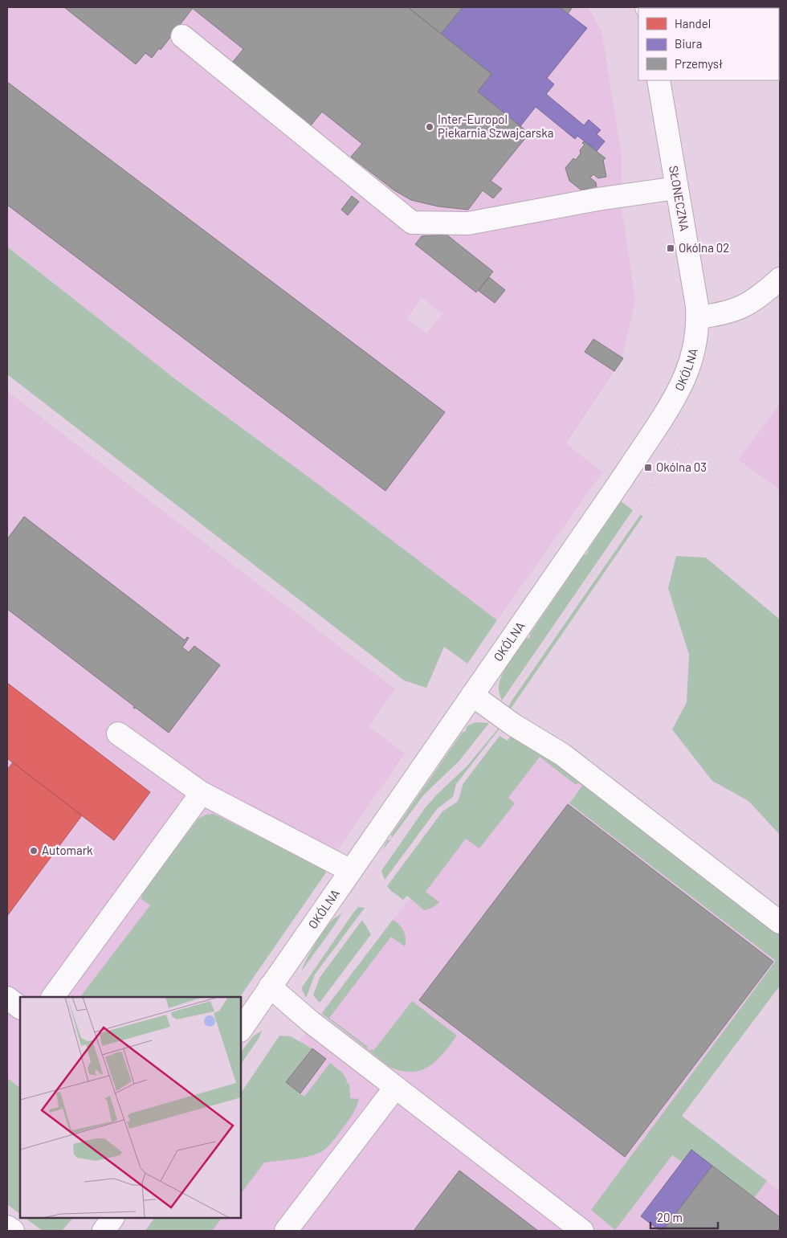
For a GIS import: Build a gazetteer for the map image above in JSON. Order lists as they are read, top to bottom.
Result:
{
  "streets": {
    "street": ["SŁONECZNA", "OKÓLNA"]
  },
  "crossings": [
    ["SŁONECZNA", "OKÓLNA"]
  ],
  "places": {
    "other": ["Inter-Europol Piekarnia Szwajcarska", "Automark"],
    "transit": ["Okólna 02", "Okólna 03"]
  },
  "legend": ["Handel", "Biura", "Przemysł"],
  "scale_bar": "20 m"
}
